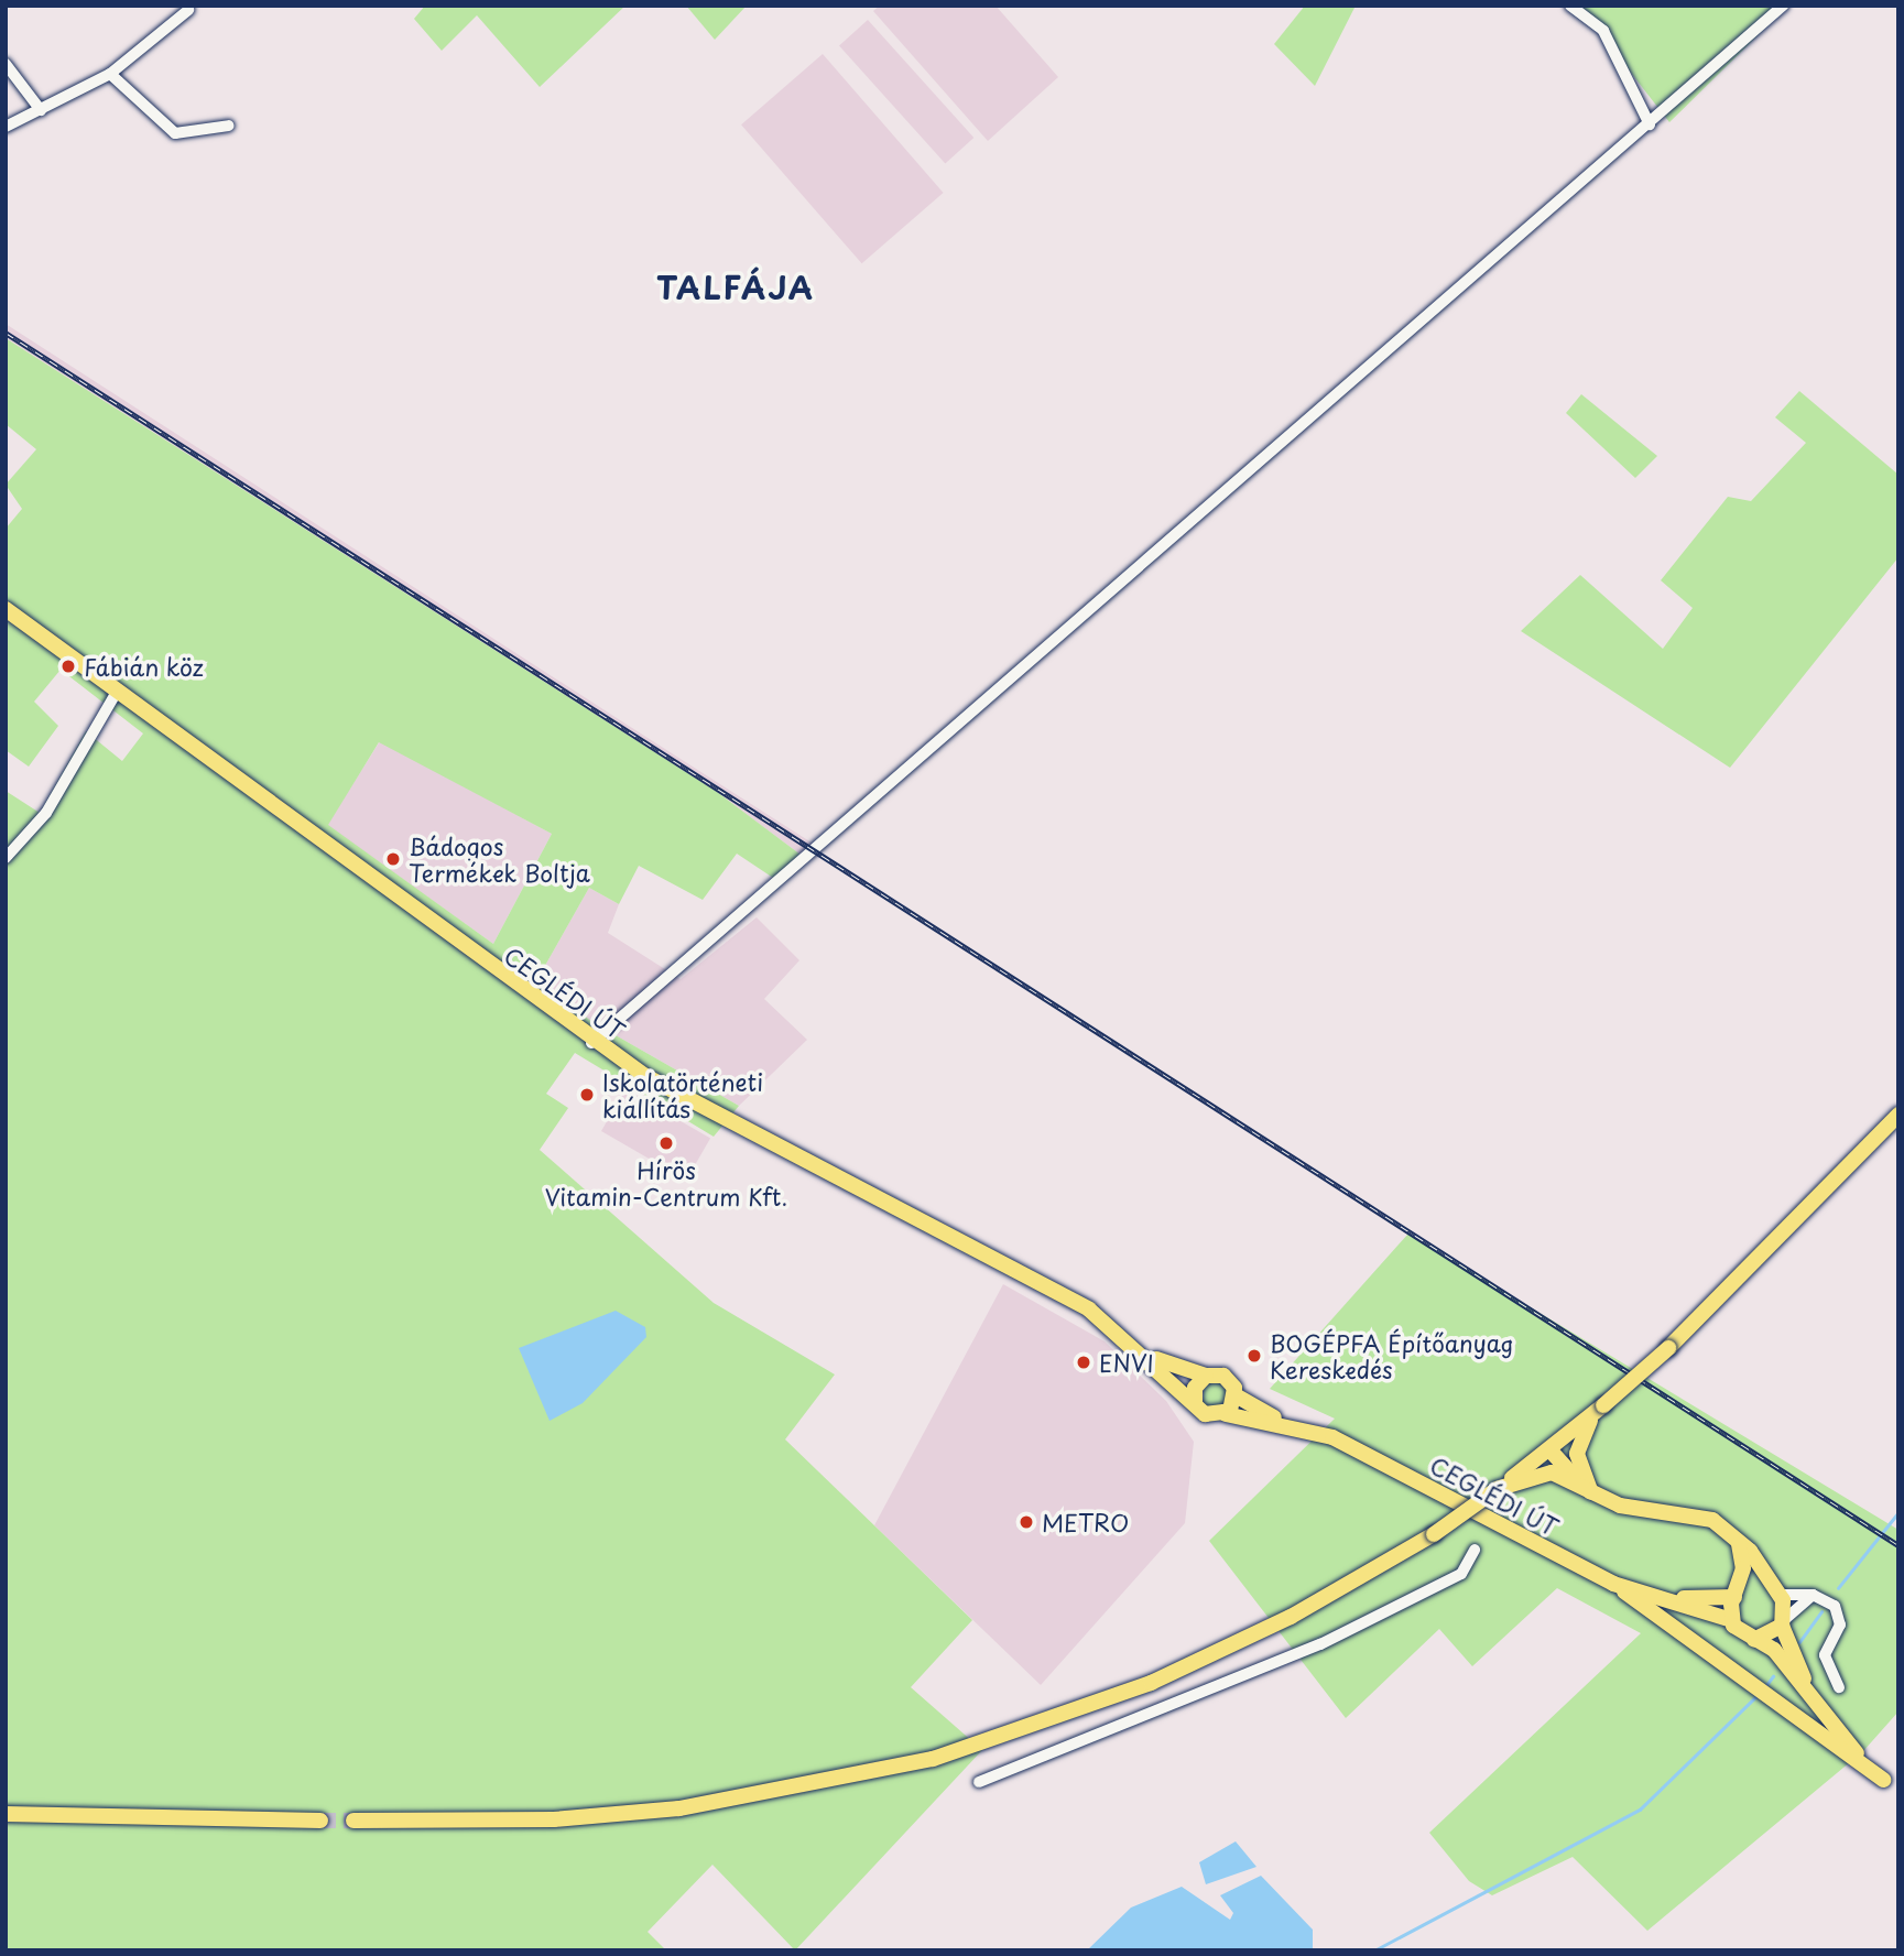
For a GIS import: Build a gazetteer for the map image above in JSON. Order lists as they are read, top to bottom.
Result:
{
  "streets": {
    "main road": ["CEGLÉDI ÚT"]
  },
  "districts": ["TALFÁJA"],
  "places": [
    "Fábián köz",
    "Bádogos Termékek Boltja",
    "Iskolatörténeti kiállítás",
    "Hírös Vitamin-Centrum Kft.",
    "BOGÉPFA Építőanyag Kereskedés",
    "ENVI",
    "METRO"
  ]
}
